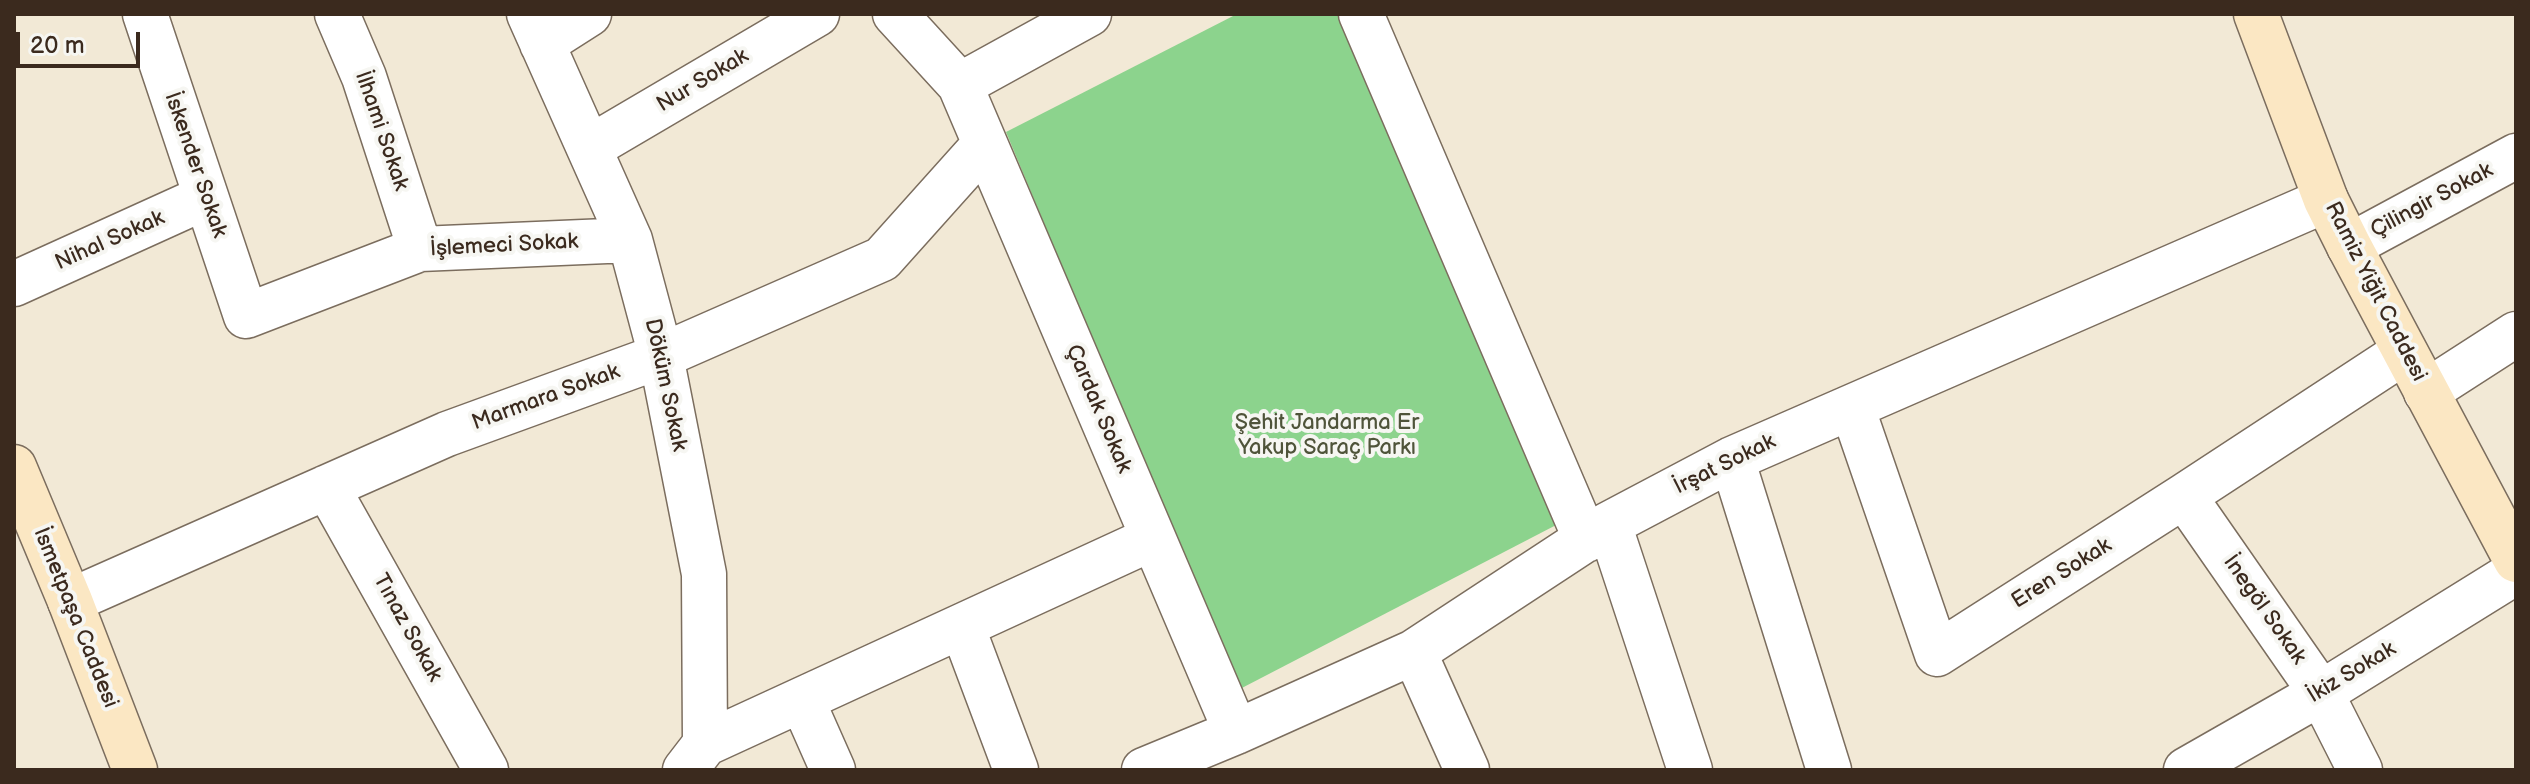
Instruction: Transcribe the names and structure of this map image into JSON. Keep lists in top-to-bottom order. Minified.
{"streets":{"main road":["Ramiz Yiğit Caddesi","İsmetpaşa Caddesi"],"street":["Nur Sokak","İlhami Sokak","İskender Sokak","Çilingir Sokak","Nihal Sokak","İşlemeci Sokak","Döküm Sokak","Marmara Sokak","Çardak Sokak","İrşat Sokak","Eren Sokak","İnegöl Sokak","Tınaz Sokak","İkiz Sokak"]},"crossings":[["Nur Sokak","Döküm Sokak"],["İlhami Sokak","İşlemeci Sokak"],["İskender Sokak","Nihal Sokak"],["İskender Sokak","İşlemeci Sokak"],["Çilingir Sokak","Ramiz Yiğit Caddesi"],["İşlemeci Sokak","Döküm Sokak"],["Ramiz Yiğit Caddesi","İrşat Sokak"],["Ramiz Yiğit Caddesi","Eren Sokak"],["Döküm Sokak","Marmara Sokak"],["Marmara Sokak","Çardak Sokak"],["Marmara Sokak","İsmetpaşa Caddesi"],["Marmara Sokak","Tınaz Sokak"],["Çardak Sokak","İrşat Sokak"],["İrşat Sokak","Eren Sokak"],["Eren Sokak","İnegöl Sokak"],["İnegöl Sokak","İkiz Sokak"]],"parks":["Şehit Jandarma Er Yakup Saraç Parkı"],"scale_bar":"20 m"}
